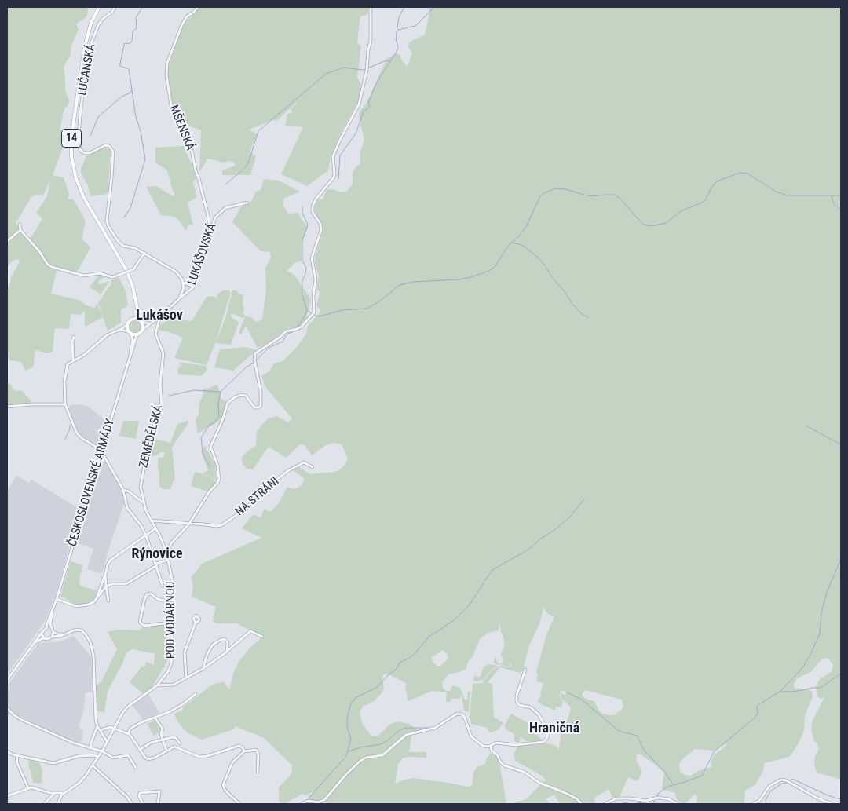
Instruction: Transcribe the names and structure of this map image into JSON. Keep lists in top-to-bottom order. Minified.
{"streets":{"main road":["14","ČESKOSLOVENSKÉ ARMÁDY"],"street":["LUČANSKÁ","MŠENSKÁ","LUKÁŠOVSKÁ","ZEMĚDĚLSKÁ","NA STRÁNI","POD VODÁRNOU"]},"crossings":[["MŠENSKÁ","LUKÁŠOVSKÁ"],["14","ČESKOSLOVENSKÉ ARMÁDY"],["ZEMĚDĚLSKÁ","NA STRÁNI"],["ZEMĚDĚLSKÁ","POD VODÁRNOU"]],"districts":["Lukášov","Rýnovice","Hraničná"]}
